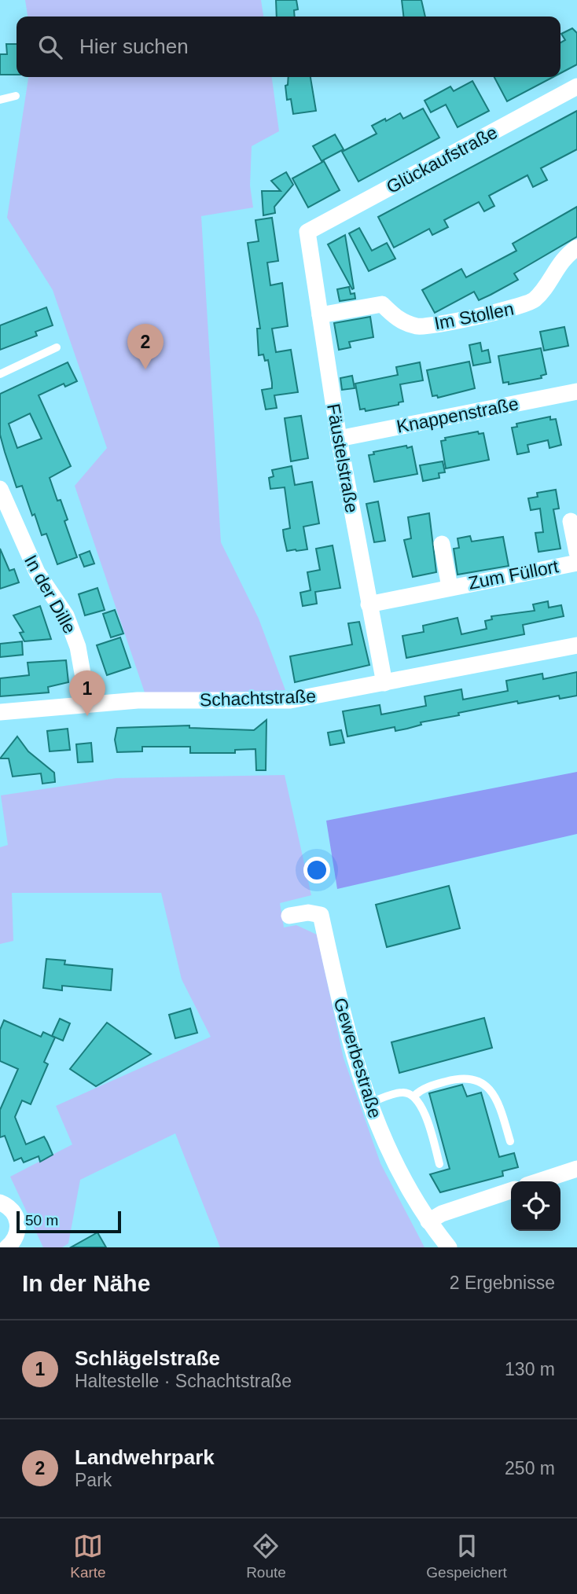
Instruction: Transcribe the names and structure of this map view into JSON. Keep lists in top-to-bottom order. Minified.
{"streets":{"street":["Glückaufstraße","Im Stollen","Knappenstraße","Fäustelstraße","Zum Füllort","In der Dille","Schachtstraße","Gewerbestraße"]},"crossings":[["Glückaufstraße","Fäustelstraße"],["Im Stollen","Fäustelstraße"],["Knappenstraße","Fäustelstraße"],["Fäustelstraße","Zum Füllort"],["Fäustelstraße","Schachtstraße"],["In der Dille","Schachtstraße"]],"scale_bar":"50 m","page":{"search":"Hier suchen","pins":["2","1"],"scale":"50 m","heading":["In der Nähe","2 Ergebnisse"],"list":[{"mark":"1","name":"Schlägelstraße","note":"Haltestelle · Schachtstraße","value":"130 m"},{"mark":"2","name":"Landwehrpark","note":"Park","value":"250 m"}],"nav":["Karte","Route","Gespeichert"]}}
